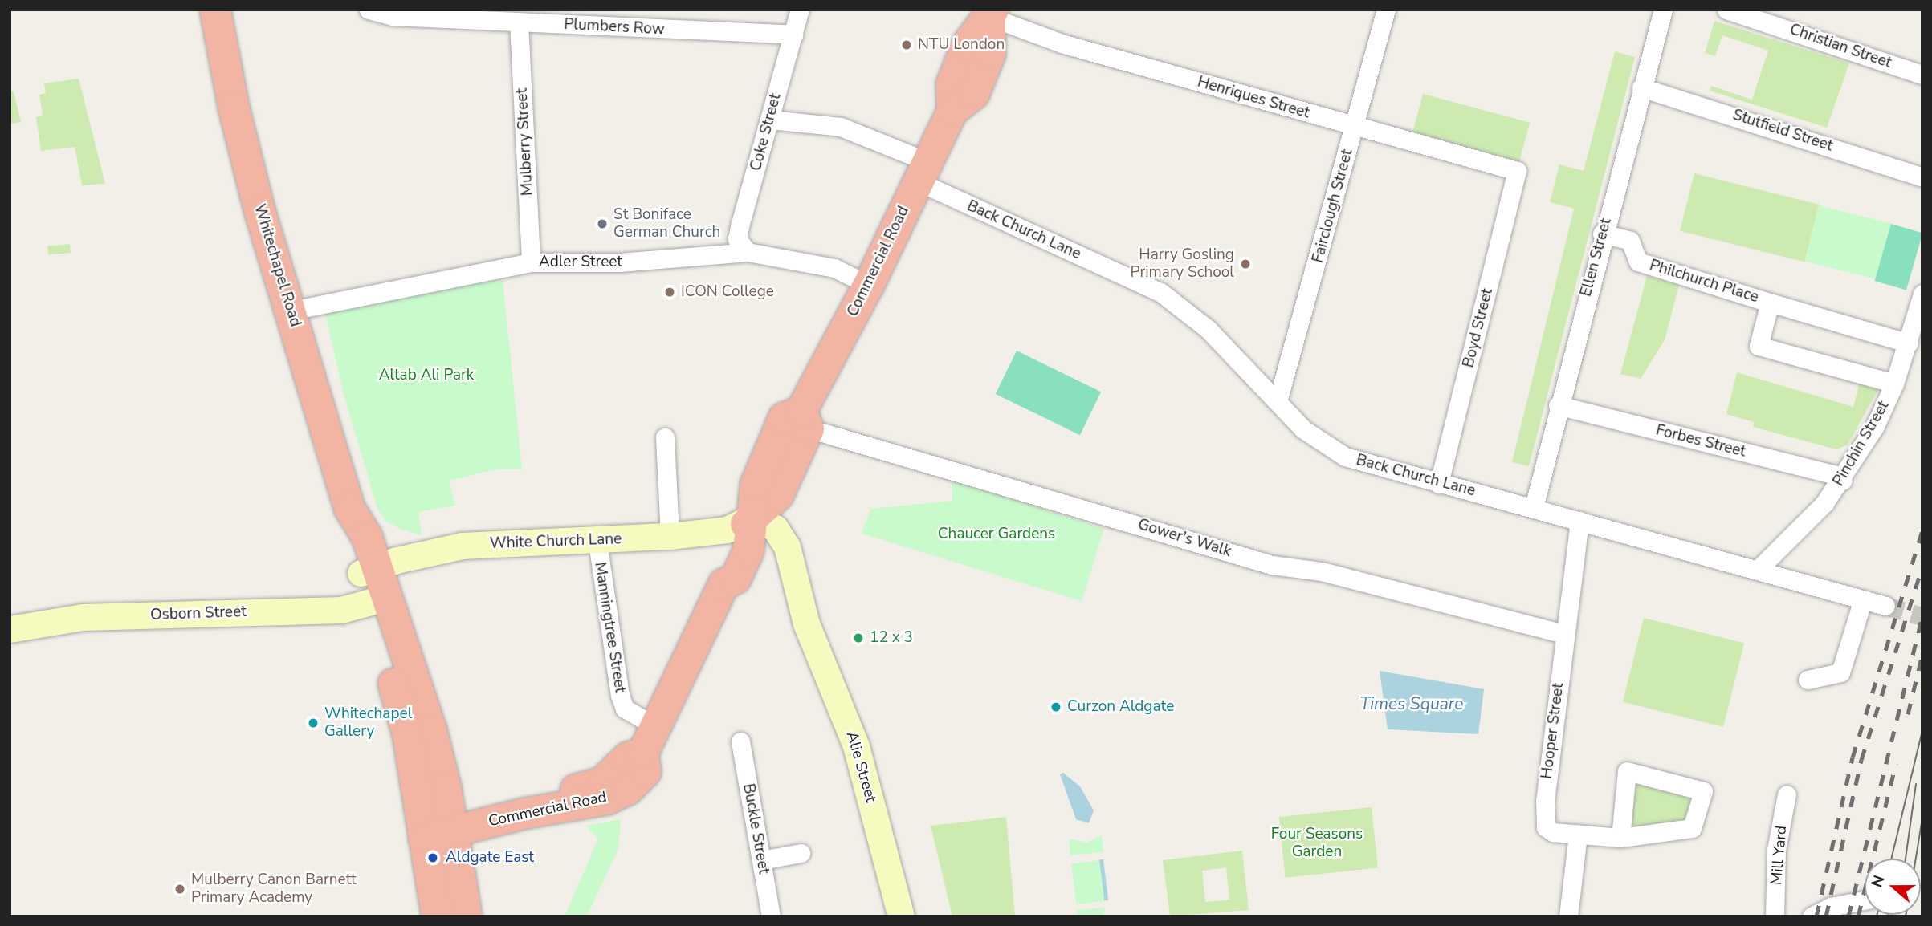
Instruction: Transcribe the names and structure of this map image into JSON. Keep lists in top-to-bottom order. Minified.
{"streets":{"highway":["Commercial Road","Whitechapel Road"],"main road":["White Church Lane","Osborn Street","Alie Street"],"street":["Plumbers Row","Christian Street","Henriques Street","Stutfield Street","Coke Street","Mulberry Street","Fairclough Street","Back Church Lane","Ellen Street","Adler Street","Philchurch Place","Boyd Street","Forbes Street","Pinchin Street","Gower's Walk","Manningtree Street","Hooper Street","Buckle Street","Mill Yard"]},"crossings":[["Plumbers Row","Coke Street"],["Plumbers Row","Mulberry Street"],["Henriques Street","Fairclough Street"],["Henriques Street","Commercial Road"],["Henriques Street","Boyd Street"],["Stutfield Street","Ellen Street"],["Coke Street","Back Church Lane"],["Coke Street","Adler Street"],["Mulberry Street","Adler Street"],["Fairclough Street","Back Church Lane"],["Back Church Lane","Ellen Street"],["Back Church Lane","Commercial Road"],["Back Church Lane","Boyd Street"],["Back Church Lane","Pinchin Street"],["Back Church Lane","Hooper Street"],["Ellen Street","Philchurch Place"],["Ellen Street","Forbes Street"],["Commercial Road","Adler Street"],["Commercial Road","Whitechapel Road"],["Commercial Road","Gower's Walk"],["Commercial Road","White Church Lane"],["Commercial Road","Manningtree Street"],["Commercial Road","Alie Street"],["Adler Street","Whitechapel Road"],["Whitechapel Road","White Church Lane"],["Whitechapel Road","Osborn Street"],["Philchurch Place","Pinchin Street"],["Forbes Street","Pinchin Street"],["Gower's Walk","Hooper Street"],["White Church Lane","Manningtree Street"],["White Church Lane","Alie Street"]],"water":["Times Square"],"parks":["Altab Ali Park","Chaucer Gardens","Four Seasons Garden"],"places":["NTU London","St Boniface German Church","Harry Gosling Primary School","ICON College","12 x 3","Curzon Aldgate","Whitechapel Gallery","Aldgate East","Mulberry Canon Barnett Primary Academy"],"north":"left"}
